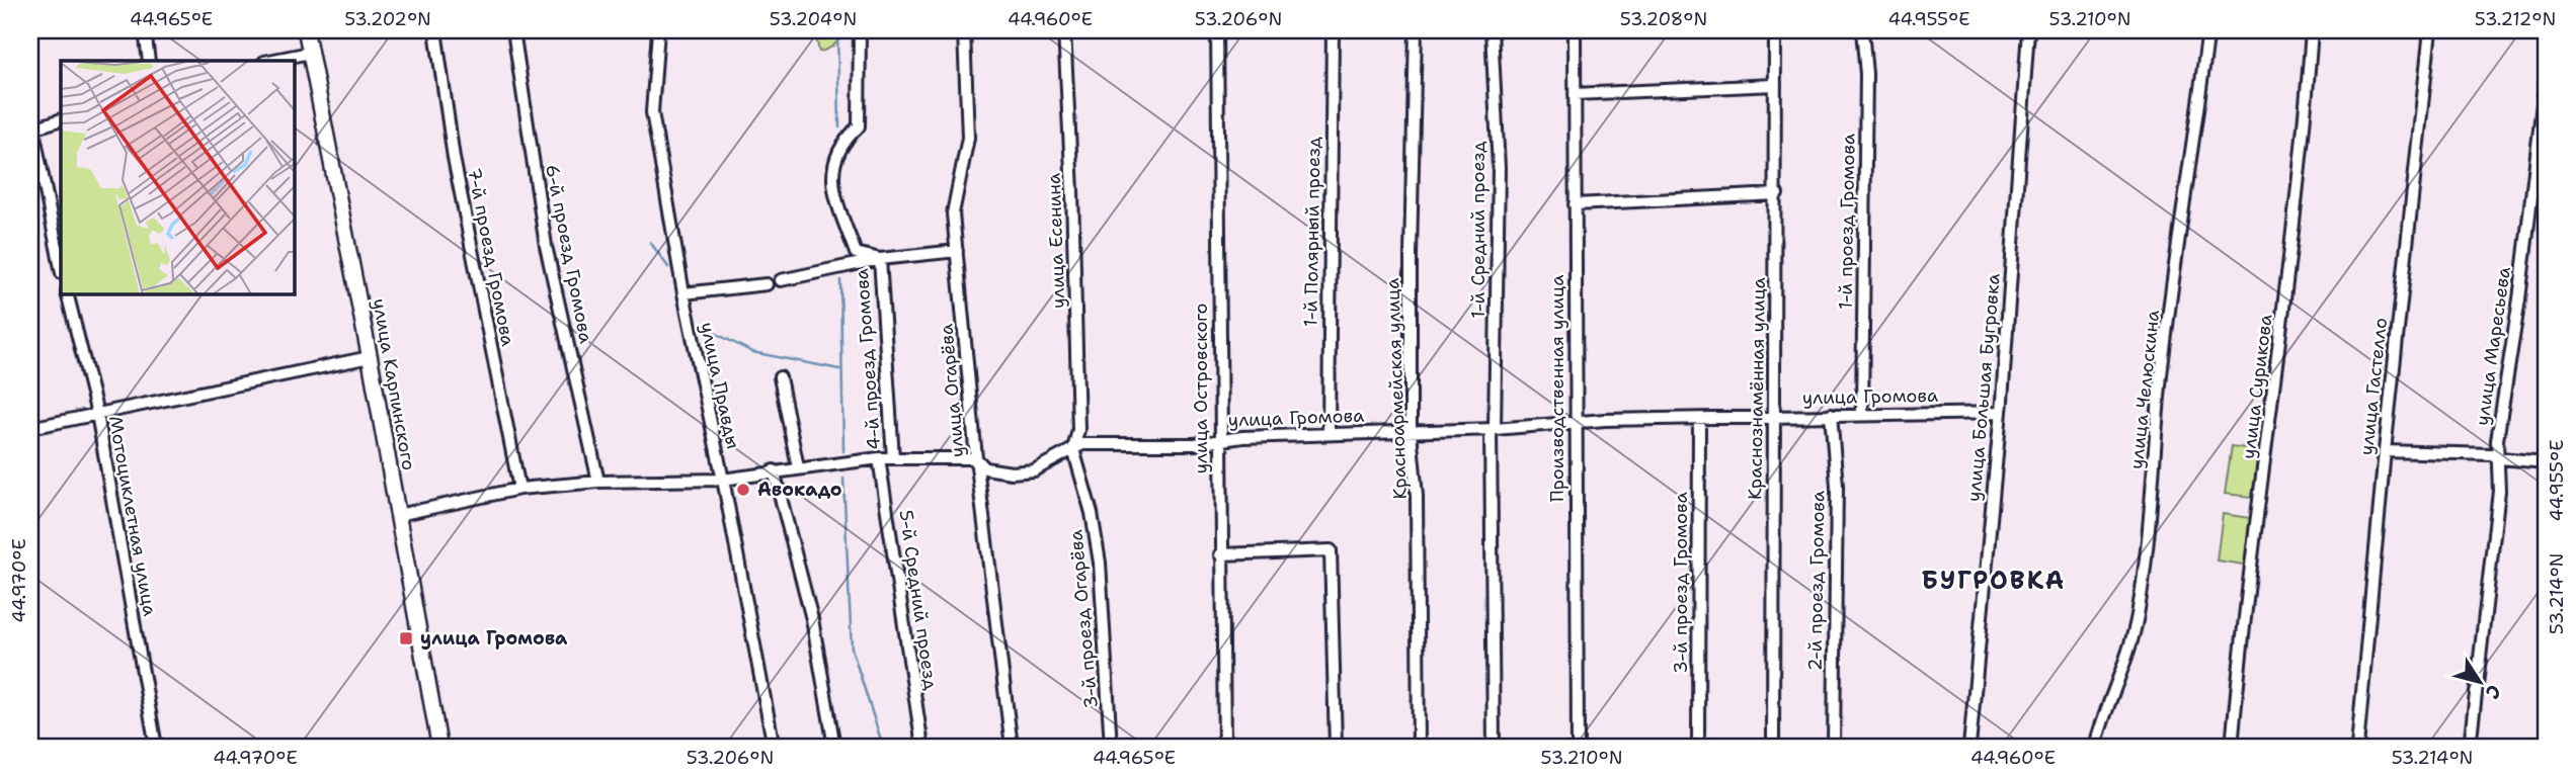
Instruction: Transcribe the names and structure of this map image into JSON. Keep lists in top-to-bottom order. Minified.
{"streets":{"main road":["улица Карпинского"],"street":["1-й проезд Громова","1-й Средний проезд","1-й Полярный проезд","улица Есенина","6-й проезд Громова","7-й проезд Громова","улица Маресьева","4-й проезд Громова","улица Правды","улица Сурикова","улица Гастелло","улица Большая Бугровка","улица Островского","Красноармейская улица","Производственная улица","Краснознамённая улица","улица Челюскина","улица Огарёва","улица Громова","Мотоциклетная улица","2-й проезд Громова","3-й проезд Громова","5-й Средний проезд","3-й проезд Огарёва"]},"crossings":[["1-й проезд Громова","улица Громова"],["1-й Средний проезд","улица Громова"],["1-й Полярный проезд","улица Громова"],["улица Есенина","улица Громова"],["улица Есенина","3-й проезд Огарёва"],["6-й проезд Громова","улица Громова"],["7-й проезд Громова","улица Громова"],["4-й проезд Громова","улица Громова"],["улица Карпинского","улица Громова"],["улица Правды","улица Громова"],["улица Большая Бугровка","улица Громова"],["улица Островского","улица Громова"],["Красноармейская улица","улица Громова"],["Производственная улица","улица Громова"],["Краснознамённая улица","улица Громова"],["улица Огарёва","улица Громова"],["улица Громова","2-й проезд Громова"],["улица Громова","3-й проезд Громова"],["улица Громова","5-й Средний проезд"],["улица Громова","3-й проезд Огарёва"]],"districts":["БУГРОВКА"],"places":{"other":["Авокадо"],"transit":["улица Громова"]},"north":"bottom right","coordinates":["44.965°E","53.202°N","53.204°N","44.960°E","53.206°N","53.208°N","44.955°E","53.210°N","53.212°N","44.970°E","53.214°N"]}
